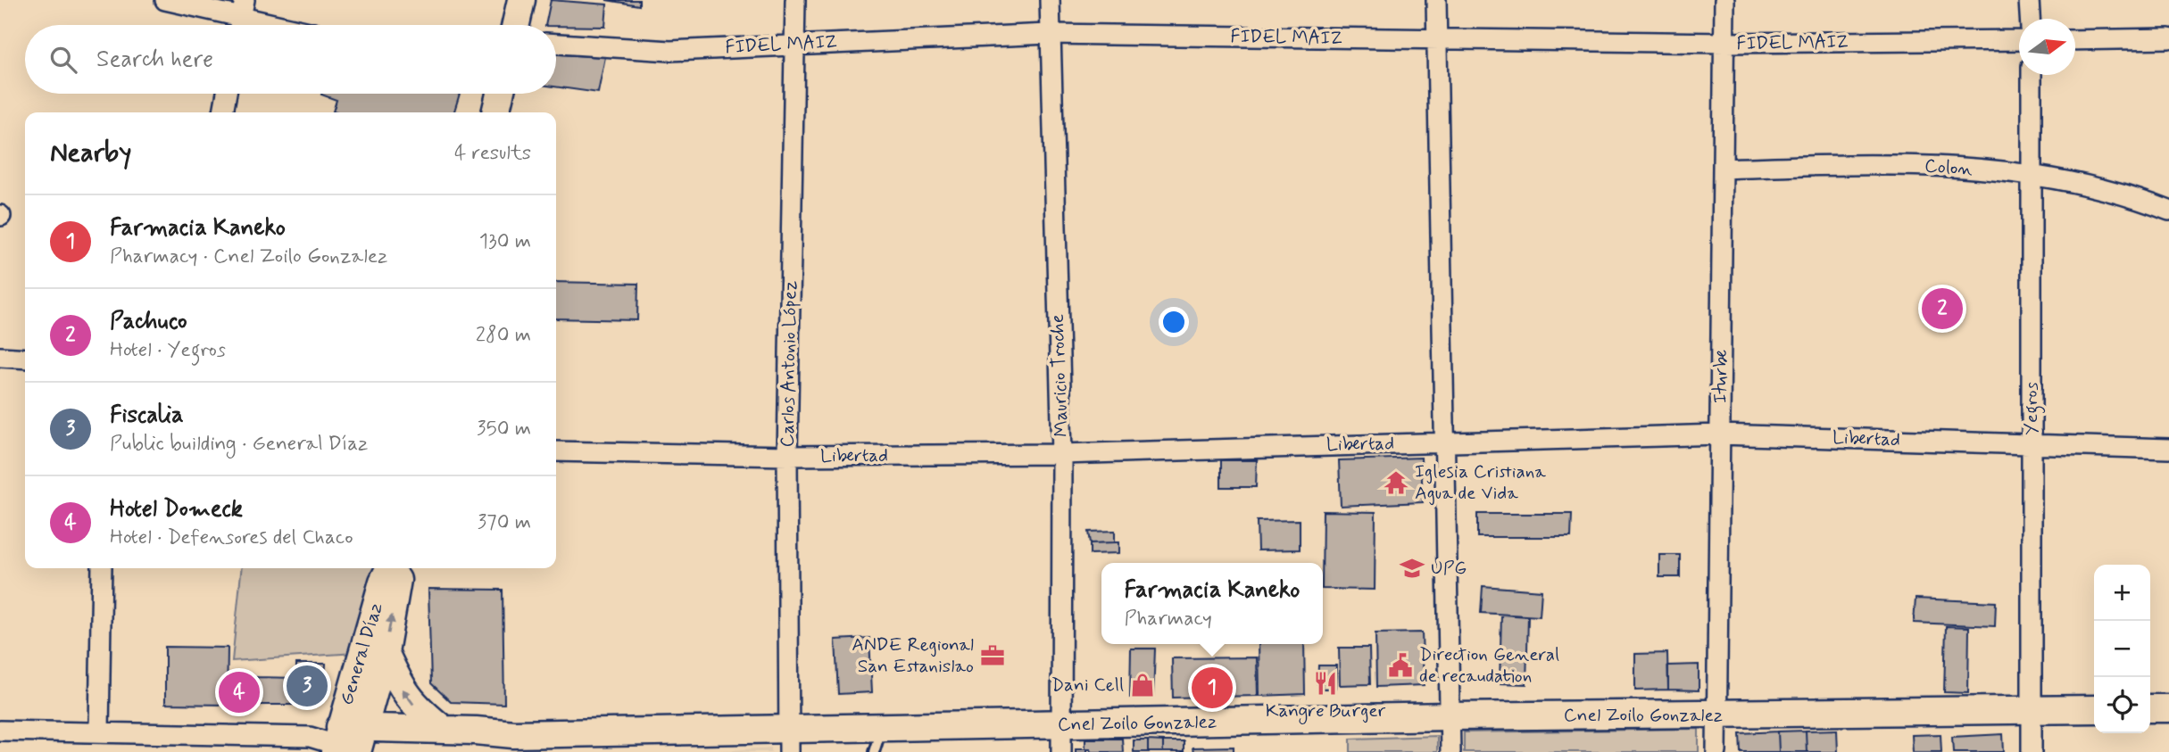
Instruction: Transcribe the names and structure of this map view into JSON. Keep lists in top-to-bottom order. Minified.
{"streets":{"main road":["General Díaz","Cnel Zoilo Gonzalez"],"street":["FIDEL MAIZ","Colon","Carlos Antonio López","Mauricio Troche","Iturbe","Yegros","Libertad"]},"crossings":[["FIDEL MAIZ","Carlos Antonio López"],["FIDEL MAIZ","Mauricio Troche"],["FIDEL MAIZ","Iturbe"],["Colon","Iturbe"],["Colon","Yegros"],["Carlos Antonio López","Libertad"],["Carlos Antonio López","Cnel Zoilo Gonzalez"],["Mauricio Troche","Libertad"],["Mauricio Troche","Cnel Zoilo Gonzalez"],["Iturbe","Libertad"],["Iturbe","Cnel Zoilo Gonzalez"],["Yegros","Libertad"],["Yegros","Cnel Zoilo Gonzalez"],["General Díaz","Cnel Zoilo Gonzalez"]],"places":{"temple":["Iglesia Cristiana Agua de Vida"],"school or university":["UPG"],"office":["ANDE Regional San Estanislao"],"public building":["Direction General de recaudation"],"restaurant":["Kangre Burger"],"shop":["Dani Cell"]},"north":"right","page":{"search":"Search here","heading":["Nearby","4 results"],"list":[{"mark":"1","name":"Farmacia Kaneko","note":"Pharmacy · Cnel Zoilo Gonzalez","value":"130 m"},{"mark":"2","name":"Pachuco","note":"Hotel · Yegros","value":"280 m"},{"mark":"3","name":"Fiscalia","note":"Public building · General Díaz","value":"350 m"},{"mark":"4","name":"Hotel Domeck","note":"Hotel · Defensores del Chaco","value":"370 m"}],"pins":["2","3","1","4"],"popup":["Farmacia Kaneko","Pharmacy"],"map_buttons":["+","−"]}}
